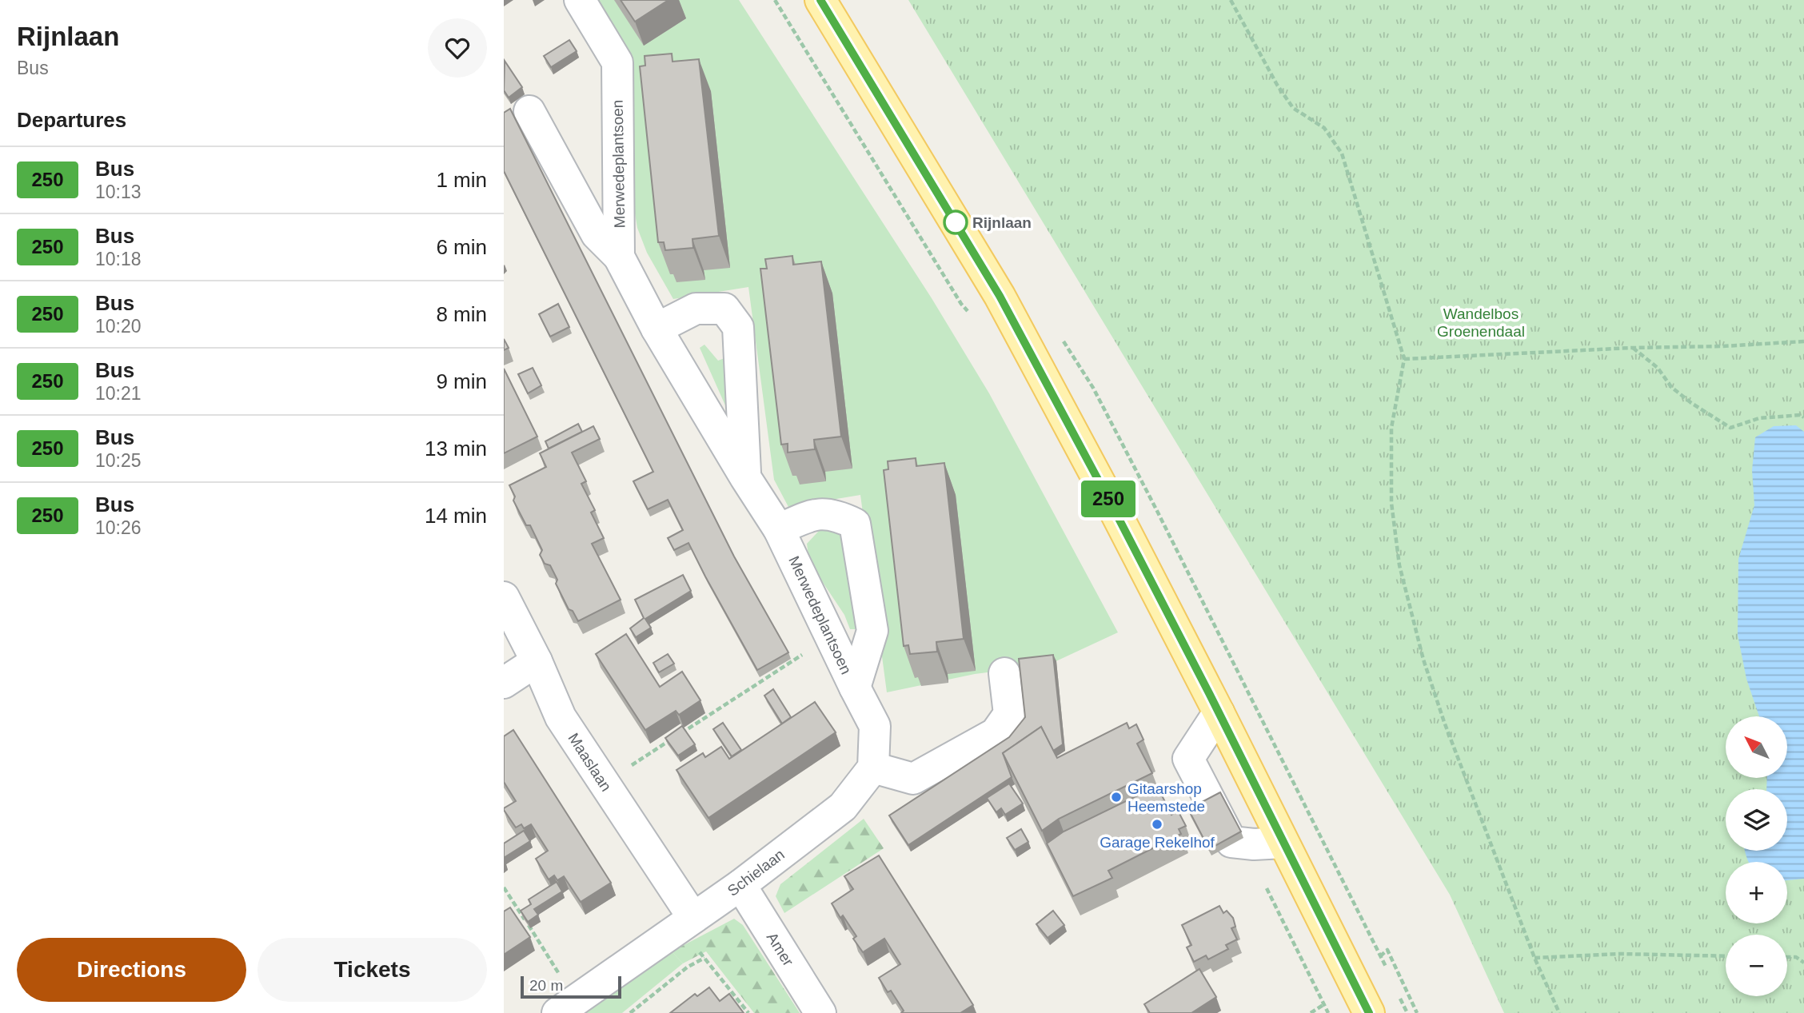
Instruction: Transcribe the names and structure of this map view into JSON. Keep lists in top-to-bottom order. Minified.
{"streets":{"street":["Merwedeplantsoen","Maaslaan","Schielaan","Amer"]},"crossings":[["Maaslaan","Schielaan"],["Schielaan","Amer"]],"parks":["Wandelbos Groenendaal"],"places":["Rijnlaan","Gitaarshop Heemstede","Garage Rekelhof"],"lines":["bus line 250"],"scale_bar":"20 m","north":"top left","page":{"heading":[["Rijnlaan","Bus"],"Departures"],"on_map":"250","list":[{"mark":"250","name":"Bus","note":"10:13","value":"1 min"},{"mark":"250","name":"Bus","note":"10:18","value":"6 min"},{"mark":"250","name":"Bus","note":"10:20","value":"8 min"},{"mark":"250","name":"Bus","note":"10:21","value":"9 min"},{"mark":"250","name":"Bus","note":"10:25","value":"13 min"},{"mark":"250","name":"Bus","note":"10:26","value":"14 min"}],"map_buttons":["+","−"],"buttons":["Directions","Tickets"],"scale":"20 m"}}
